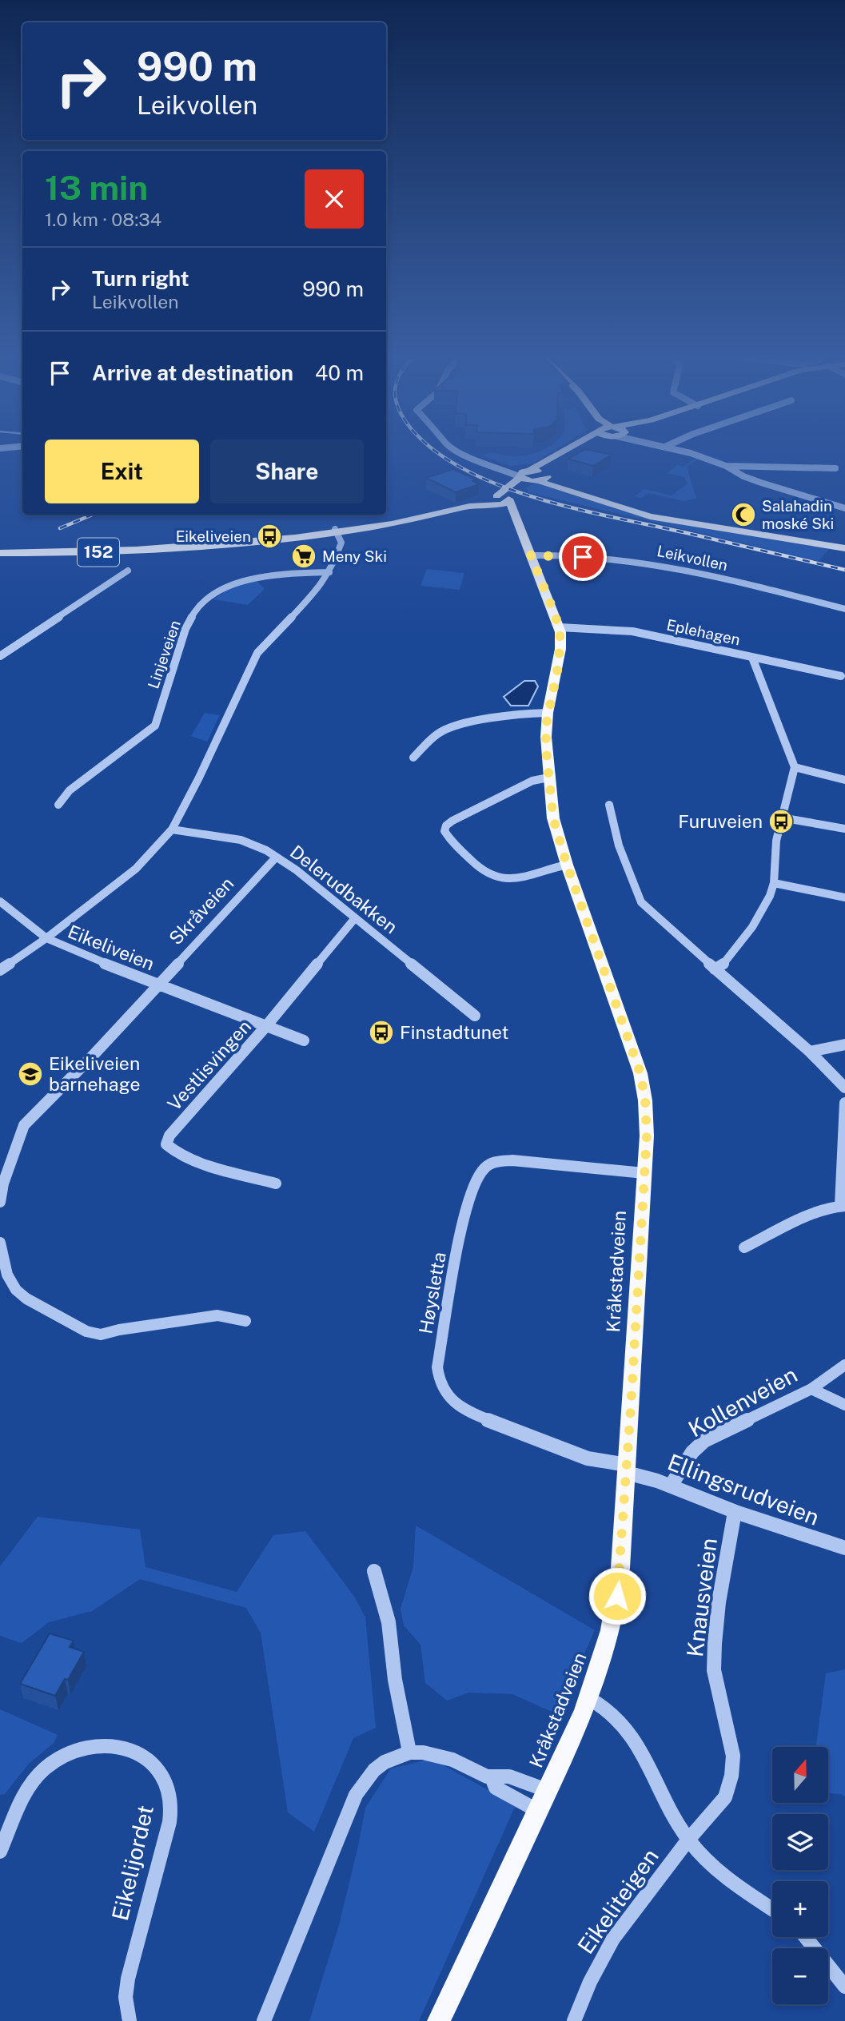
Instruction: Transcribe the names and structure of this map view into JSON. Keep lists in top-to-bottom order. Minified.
{"streets":{"main road":["152","Kråkstadveien"],"street":["Leikvollen","Eplehagen","Linjeveien","Delerudbakken","Skråveien","Eikeliveien","Vestlisvingen","Høysletta","Kollenveien","Ellingsrudveien","Knausveien","Eikelijordet","Eikeliteigen"]},"crossings":[["152","Eikeliveien"],["152","Kråkstadveien"],["Leikvollen","Kråkstadveien"],["Eplehagen","Kråkstadveien"],["Linjeveien","Eikeliveien"],["Delerudbakken","Skråveien"],["Delerudbakken","Eikeliveien"],["Delerudbakken","Vestlisvingen"],["Skråveien","Eikeliveien"],["Eikeliveien","Vestlisvingen"],["Kråkstadveien","Høysletta"],["Kråkstadveien","Ellingsrudveien"],["Høysletta","Ellingsrudveien"],["Kollenveien","Ellingsrudveien"],["Ellingsrudveien","Knausveien"],["Knausveien","Eikeliteigen"]],"places":{"mosque":["Salahadin moské Ski"],"bus stop":["Eikeliveien","Furuveien","Finstadtunet"],"supermarket":["Meny Ski"],"school or university":["Eikeliveien barnehage"]},"north":"top","page":{"turn":["990 m","Leikvollen"],"heading":["13 min","1.0 km · 08:34"],"list":[{"name":"Turn right","note":"Leikvollen","value":"990 m"},{"name":"Arrive at destination","value":"40 m"}],"buttons":["Exit","Share"],"map_buttons":["+","−"]}}
